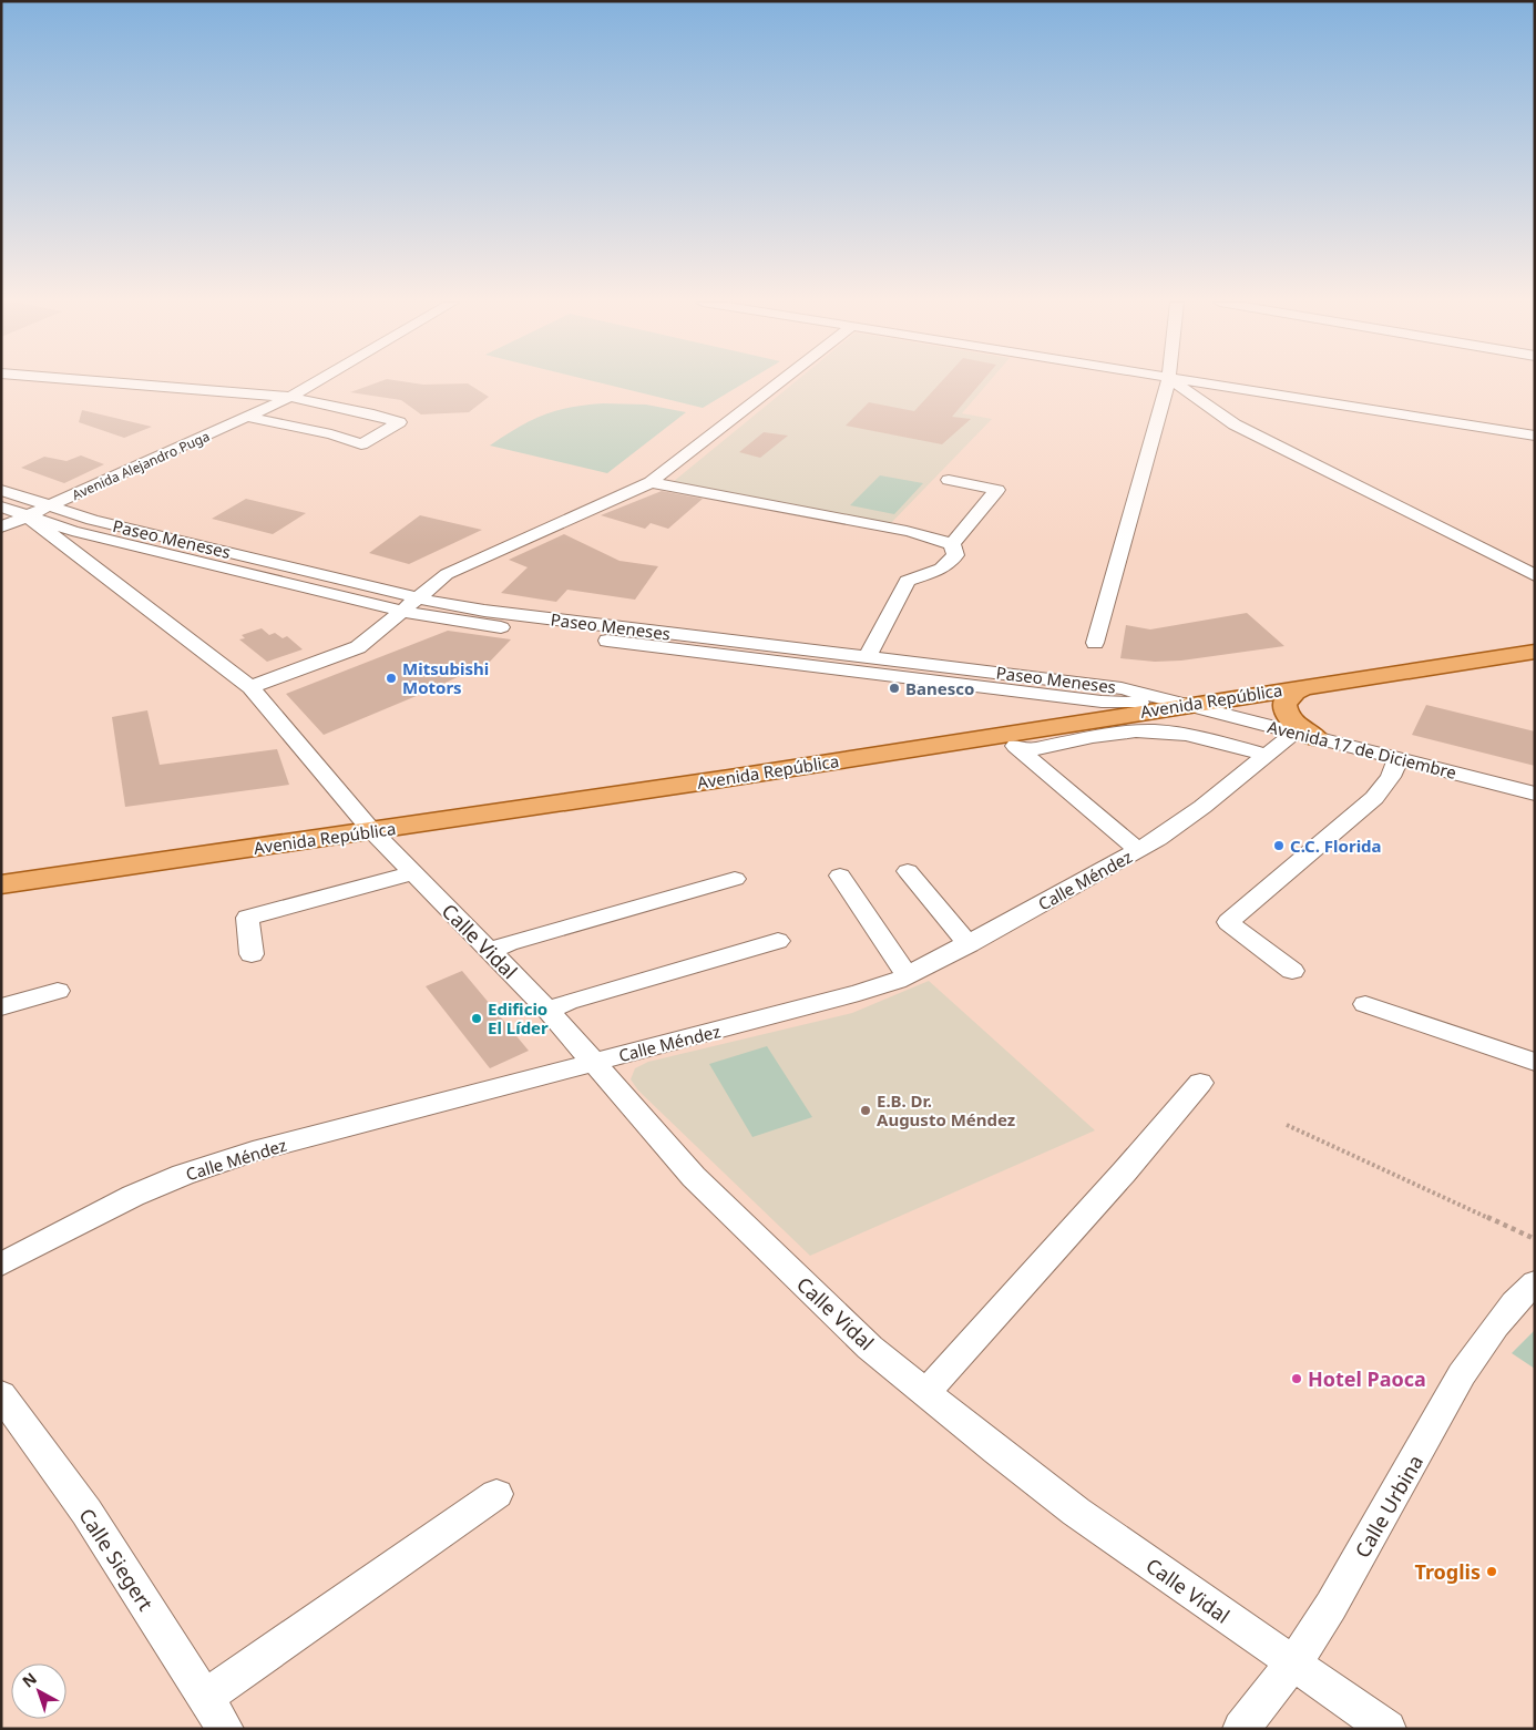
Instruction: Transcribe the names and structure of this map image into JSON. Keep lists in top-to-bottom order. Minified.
{"streets":{"main road":["Avenida República"],"street":["Avenida Alejandro Puga","Paseo Meneses","Avenida 17 de Diciembre","Calle Méndez","Calle Vidal","Calle Urbina","Calle Siegert"]},"crossings":[["Avenida Alejandro Puga","Paseo Meneses"],["Avenida Alejandro Puga","Calle Vidal"],["Paseo Meneses","Avenida República"],["Paseo Meneses","Avenida 17 de Diciembre"],["Paseo Meneses","Calle Vidal"],["Avenida República","Avenida 17 de Diciembre"],["Avenida República","Calle Vidal"],["Avenida 17 de Diciembre","Calle Méndez"],["Calle Méndez","Calle Vidal"],["Calle Vidal","Calle Urbina"]],"places":["Mitsubishi Motors","Banesco","C.C. Florida","Edificio El Líder","E.B. Dr. Augusto Méndez","Hotel Paoca","Troglis"],"north":"top left"}
